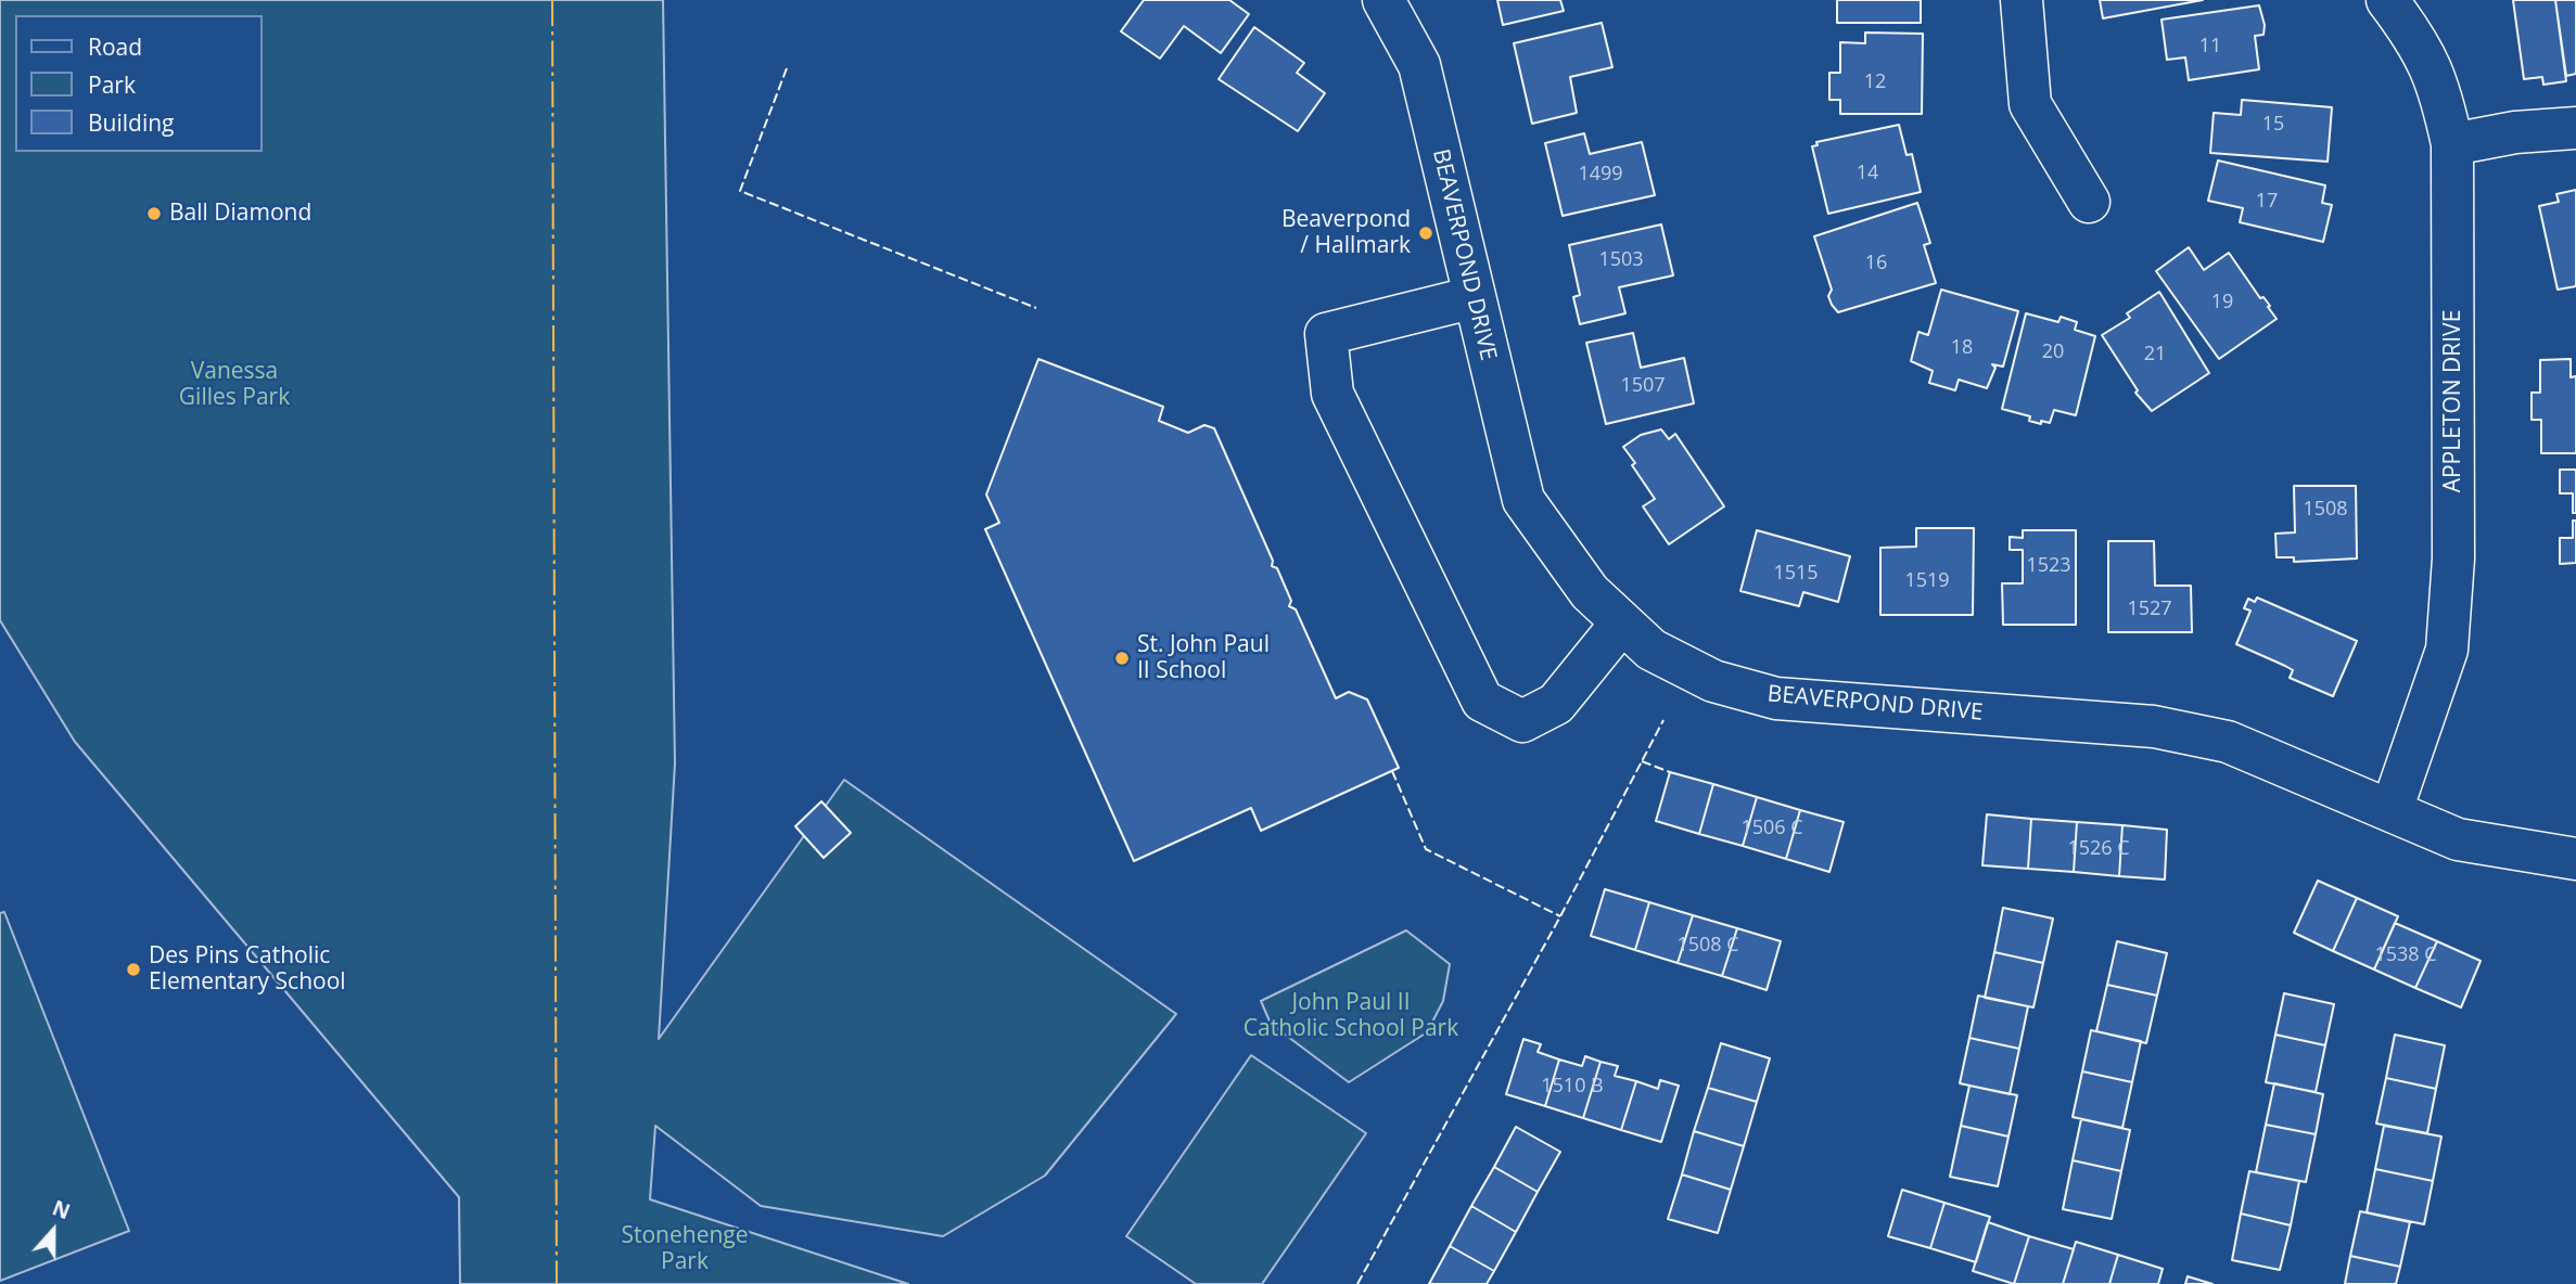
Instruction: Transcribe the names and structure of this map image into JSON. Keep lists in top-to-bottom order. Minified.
{"streets":{"street":["BEAVERPOND DRIVE","APPLETON DRIVE"]},"crossings":[["BEAVERPOND DRIVE","APPLETON DRIVE"]],"parks":["Vanessa Gilles Park","John Paul II Catholic School Park","Stonehenge Park"],"places":["Ball Diamond","Beaverpond / Hallmark","St. John Paul II School","Des Pins Catholic Elementary School"],"house_numbers":["11","12","15","14","1499","17","1503","16","19","18","20","21","1507","1508","1523","1515","1519","1527","1506 C","1526 C","1508 C","1538 C","1510 B"],"legend":["Road","Park","Building"],"north":"top"}
